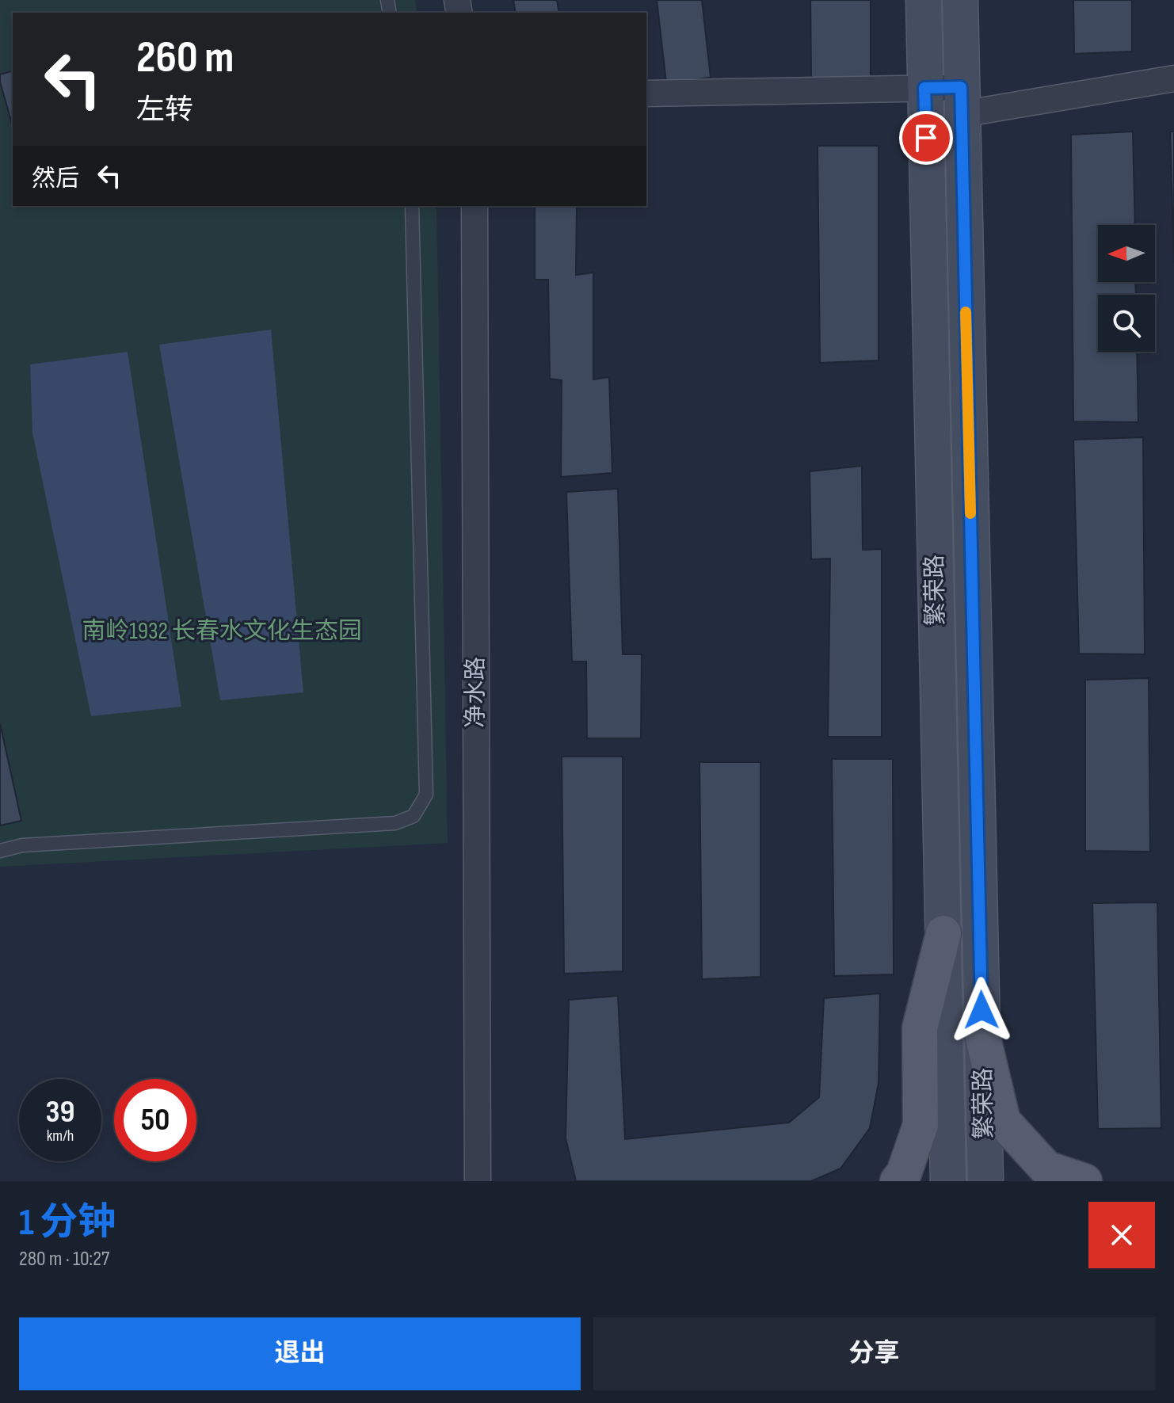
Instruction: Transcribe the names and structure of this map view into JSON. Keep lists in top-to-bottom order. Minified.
{"streets":{"main road":["繁荣路"],"street":["净水路"]},"parks":["南岭1932 长春水文化生态园"],"north":"left","page":{"turn":["260 m","左转"],"then":"然后","speed":"39 km/h","limit":"50","heading":["1 分钟","280 m · 10:27"],"buttons":["退出","分享"]}}
